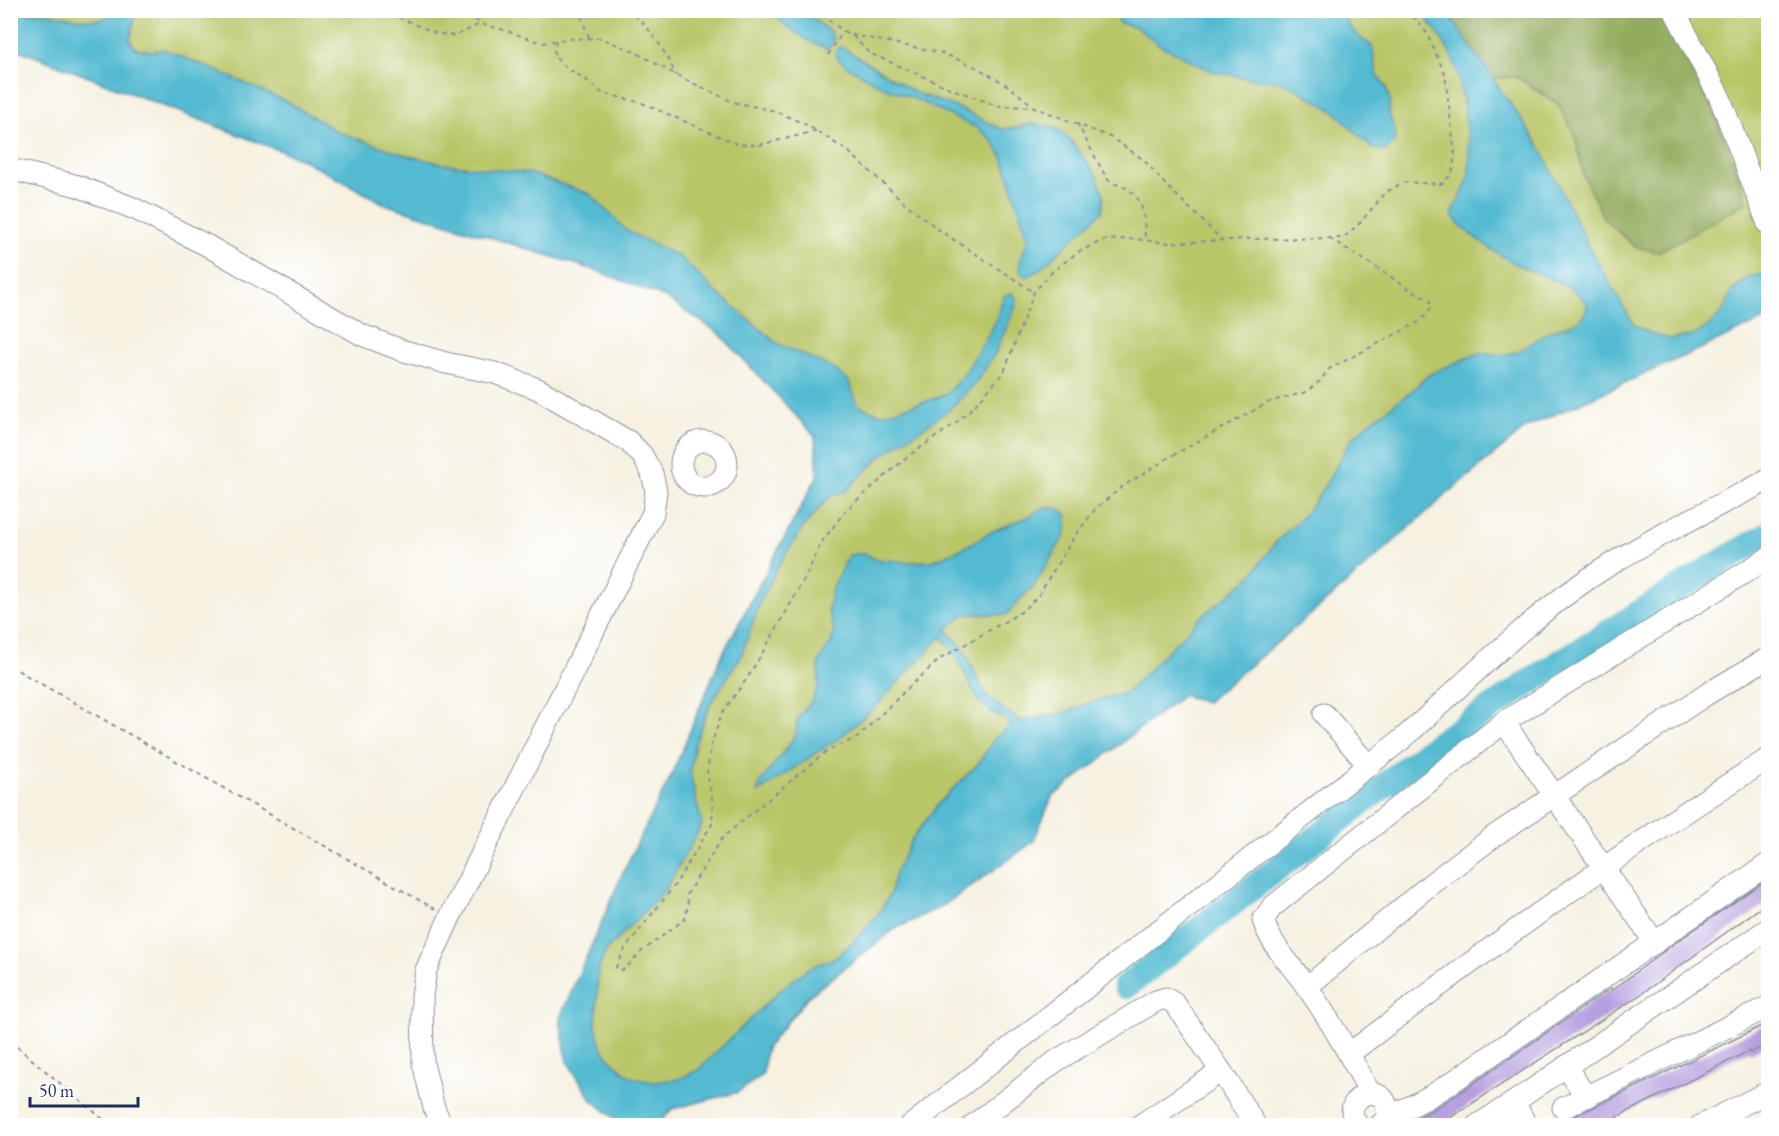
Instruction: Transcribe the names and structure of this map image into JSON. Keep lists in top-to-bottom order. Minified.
{"scale_bar":"50 m"}
